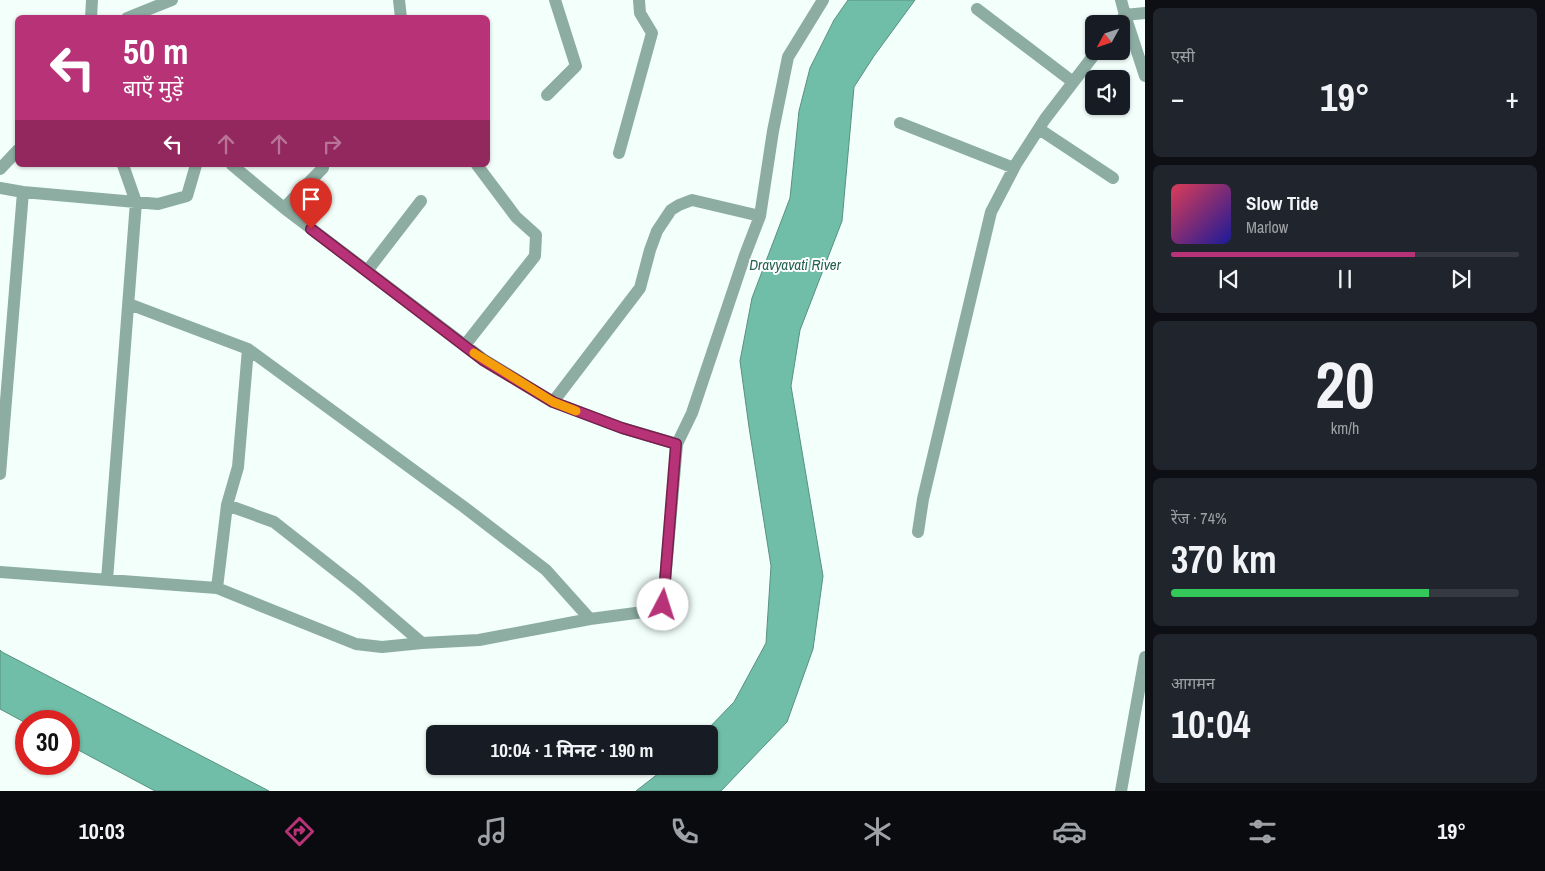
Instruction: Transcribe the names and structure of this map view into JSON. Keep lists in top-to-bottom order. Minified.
{"water":["Dravyavati River"],"north":"bottom left","page":{"tile":["एसी",["20","km/h"],["रेंज · 74%","370 km"],["आगमन","10:04"]],"turn":["50 m","बाएँ मुड़ें"],"heat":["−","19°","+"],"song":["Slow Tide","Marlow"],"limit":"30","trip":"10:04 · 1 मिनट · 190 m","tabs":["10:03","19°"]}}
